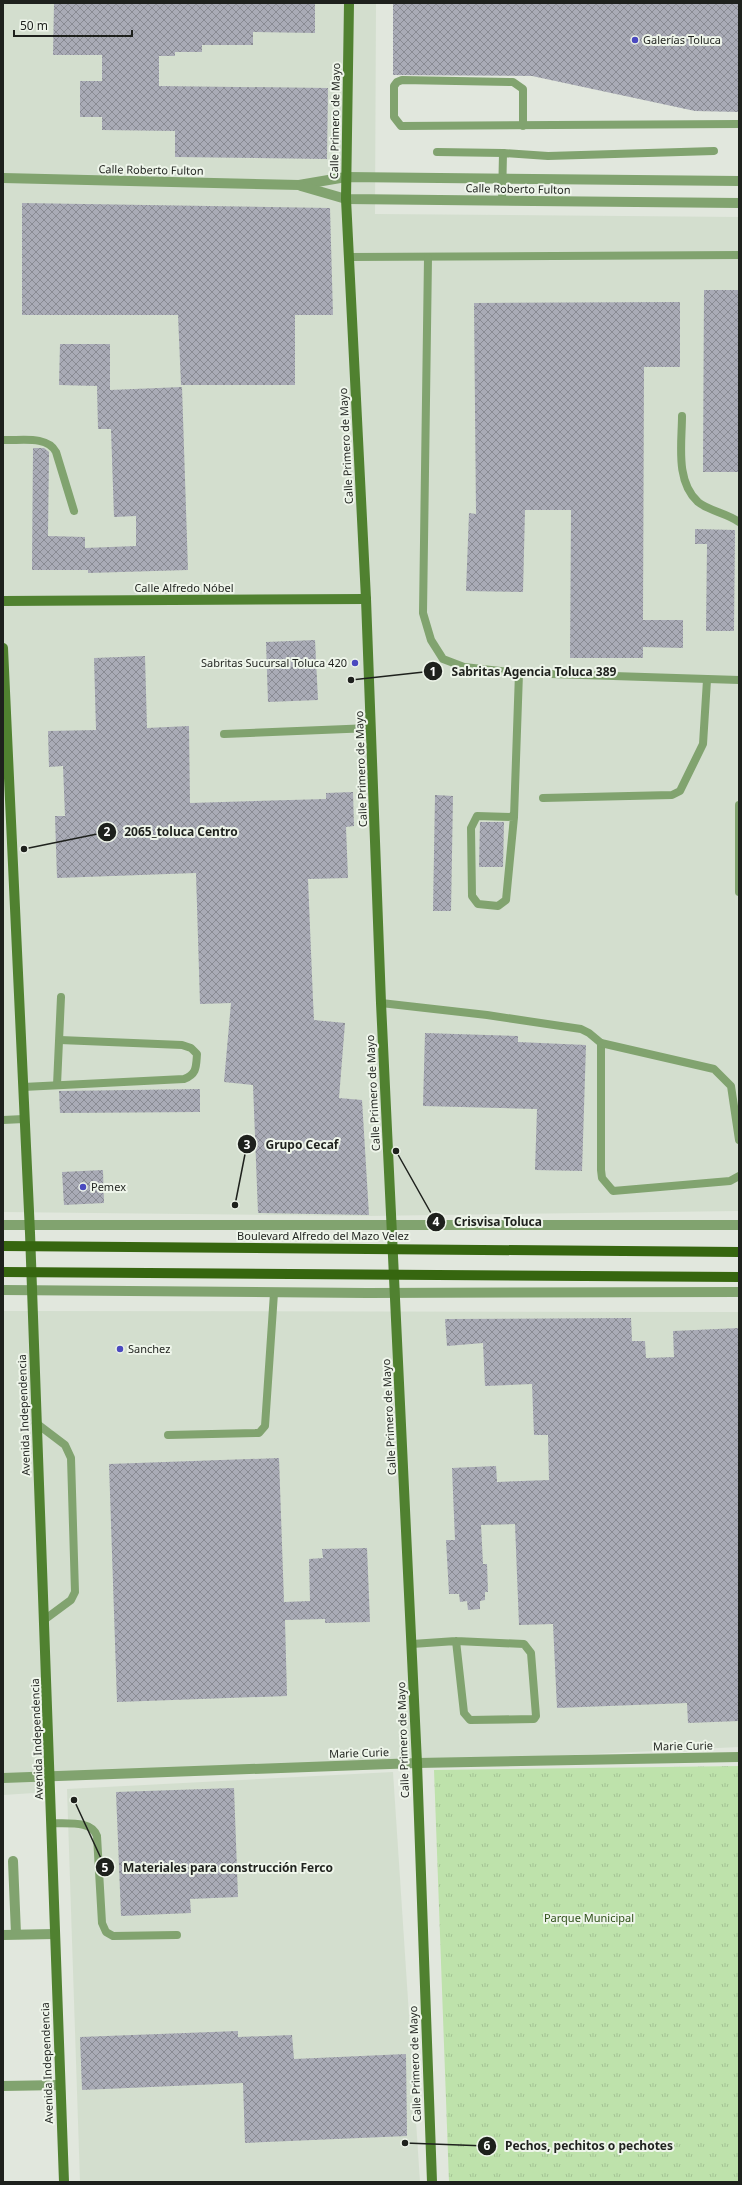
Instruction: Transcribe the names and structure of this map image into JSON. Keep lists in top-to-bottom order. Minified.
{"streets":{"main road":["Calle Primero de Mayo","Calle Alfredo Nóbel","Boulevard Alfredo del Mazo Velez","Avenida Independencia"],"street":["Calle Roberto Fulton","Marie Curie"]},"crossings":[["Calle Primero de Mayo","Calle Roberto Fulton"],["Calle Primero de Mayo","Calle Alfredo Nóbel"],["Calle Primero de Mayo","Boulevard Alfredo del Mazo Velez"],["Calle Primero de Mayo","Marie Curie"],["Boulevard Alfredo del Mazo Velez","Avenida Independencia"],["Avenida Independencia","Marie Curie"]],"parks":["Parque Municipal"],"places":["Galerías Toluca","Sabritas Sucursal Toluca 420","Sabritas Agencia Toluca 389","2065_toluca Centro","Crisvisa Toluca","Pemex","Grupo Cecaf","Sanchez","Materiales para construcción Ferco","Pechos, pechitos o pechotes"],"scale_bar":"50 m"}
